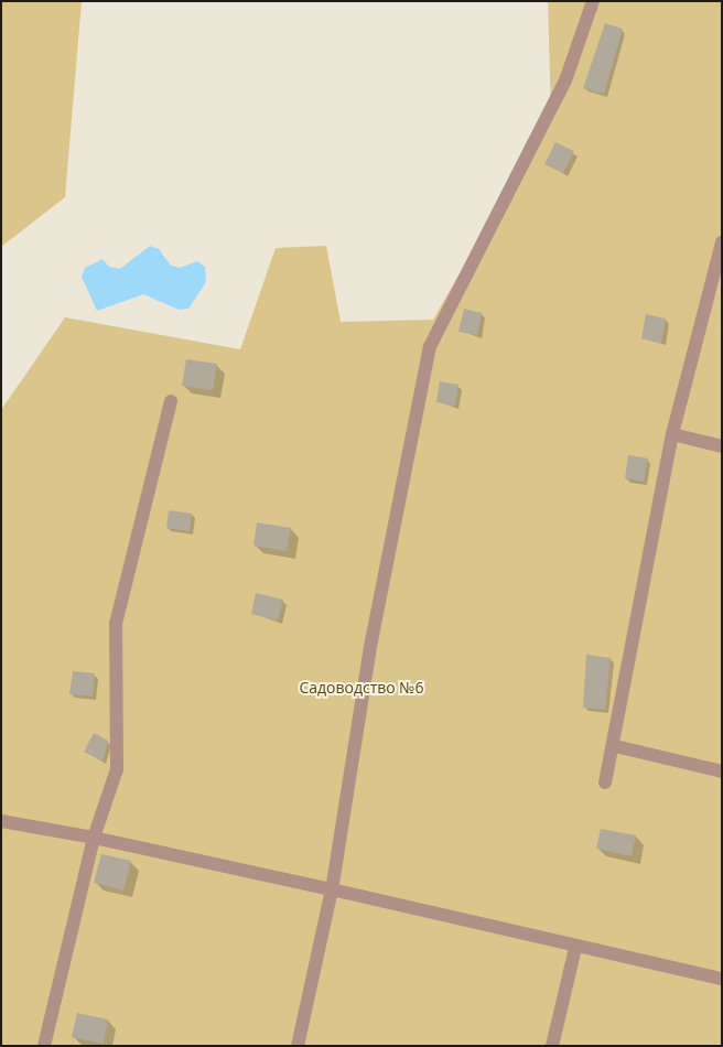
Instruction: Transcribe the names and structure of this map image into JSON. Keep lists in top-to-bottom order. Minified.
{"parks":["Садоводство №6"]}
